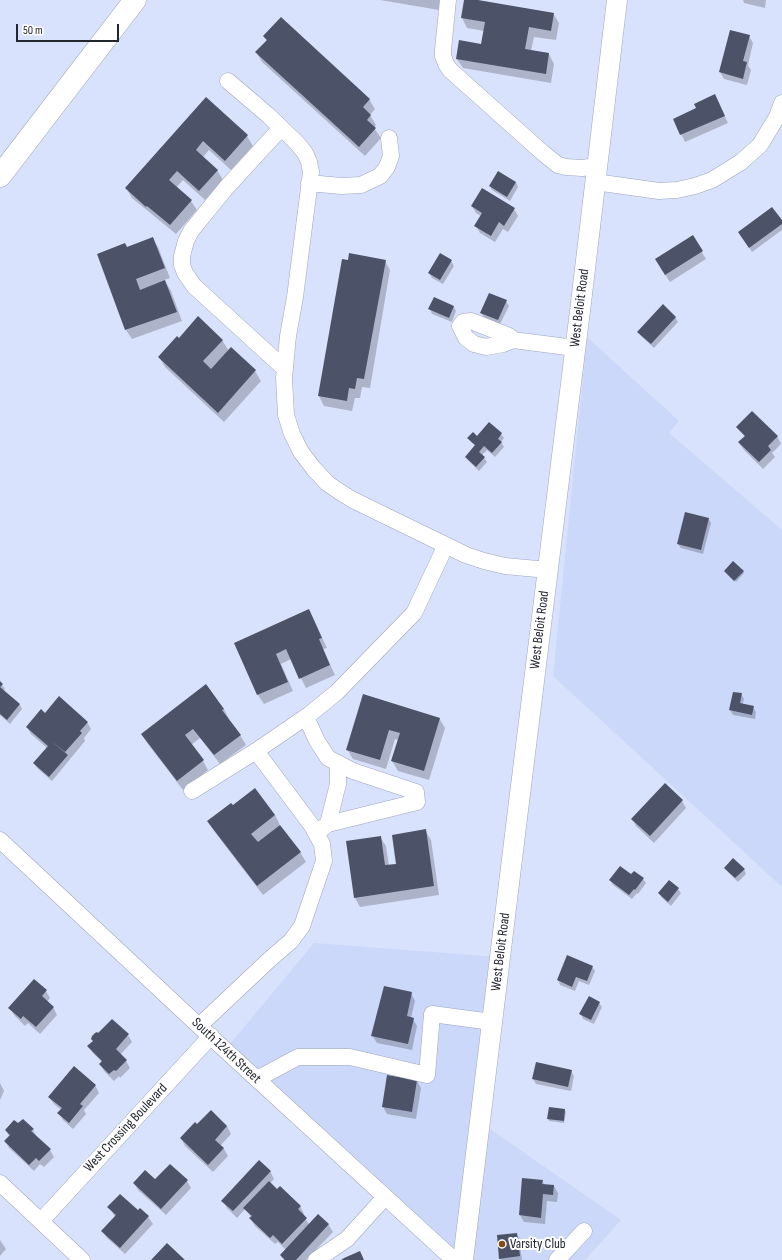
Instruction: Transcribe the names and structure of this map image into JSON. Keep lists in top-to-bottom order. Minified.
{"streets":{"main road":["West Beloit Road"],"street":["South 124th Street","West Crossing Boulevard"]},"crossings":[["South 124th Street","West Crossing Boulevard"]],"places":["Varsity Club"],"scale_bar":"50 m"}
